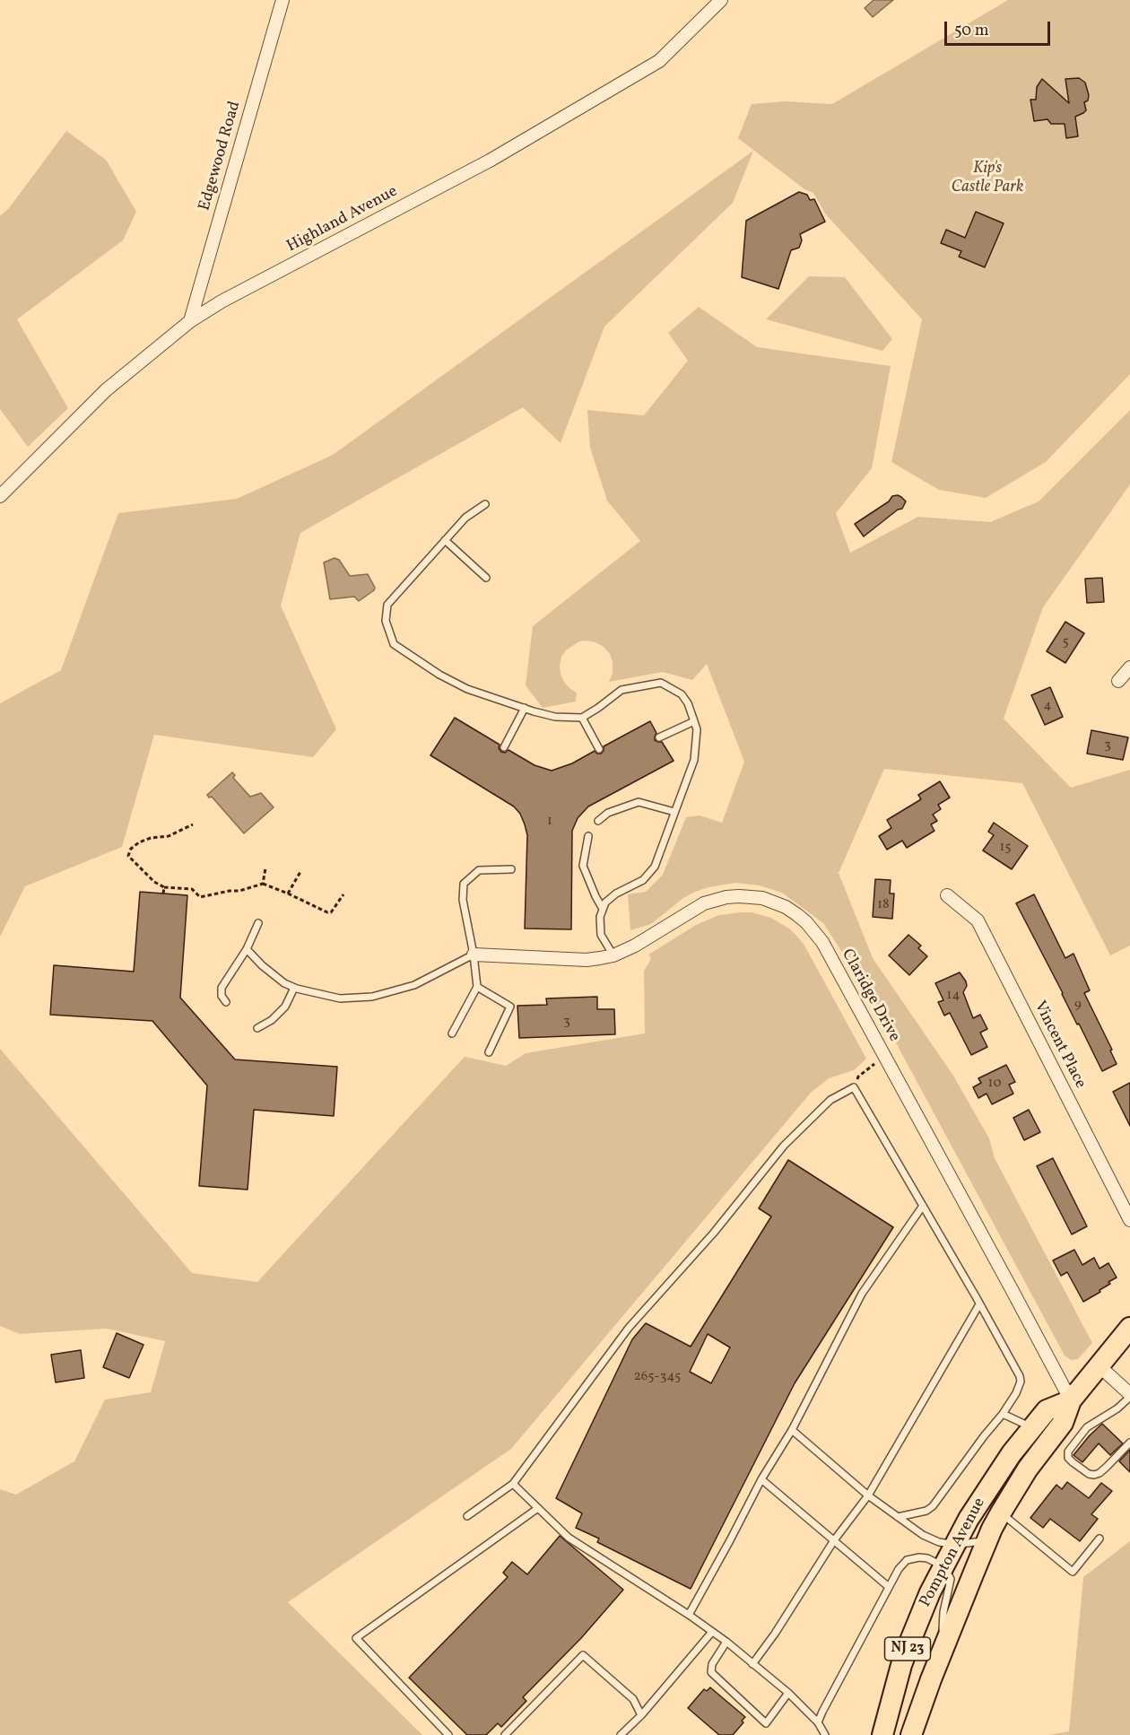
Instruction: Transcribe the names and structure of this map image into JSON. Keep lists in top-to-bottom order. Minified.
{"streets":{"main road":["Pompton Avenue","NJ 23"],"street":["Edgewood Road","Highland Avenue","Claridge Drive","Vincent Place"]},"crossings":[["Edgewood Road","Highland Avenue"],["Claridge Drive","Pompton Avenue"]],"parks":["Kip's Castle Park"],"house_numbers":["5","4","3","1","15","18","14","9","3","10","265-345"],"scale_bar":"50 m"}
